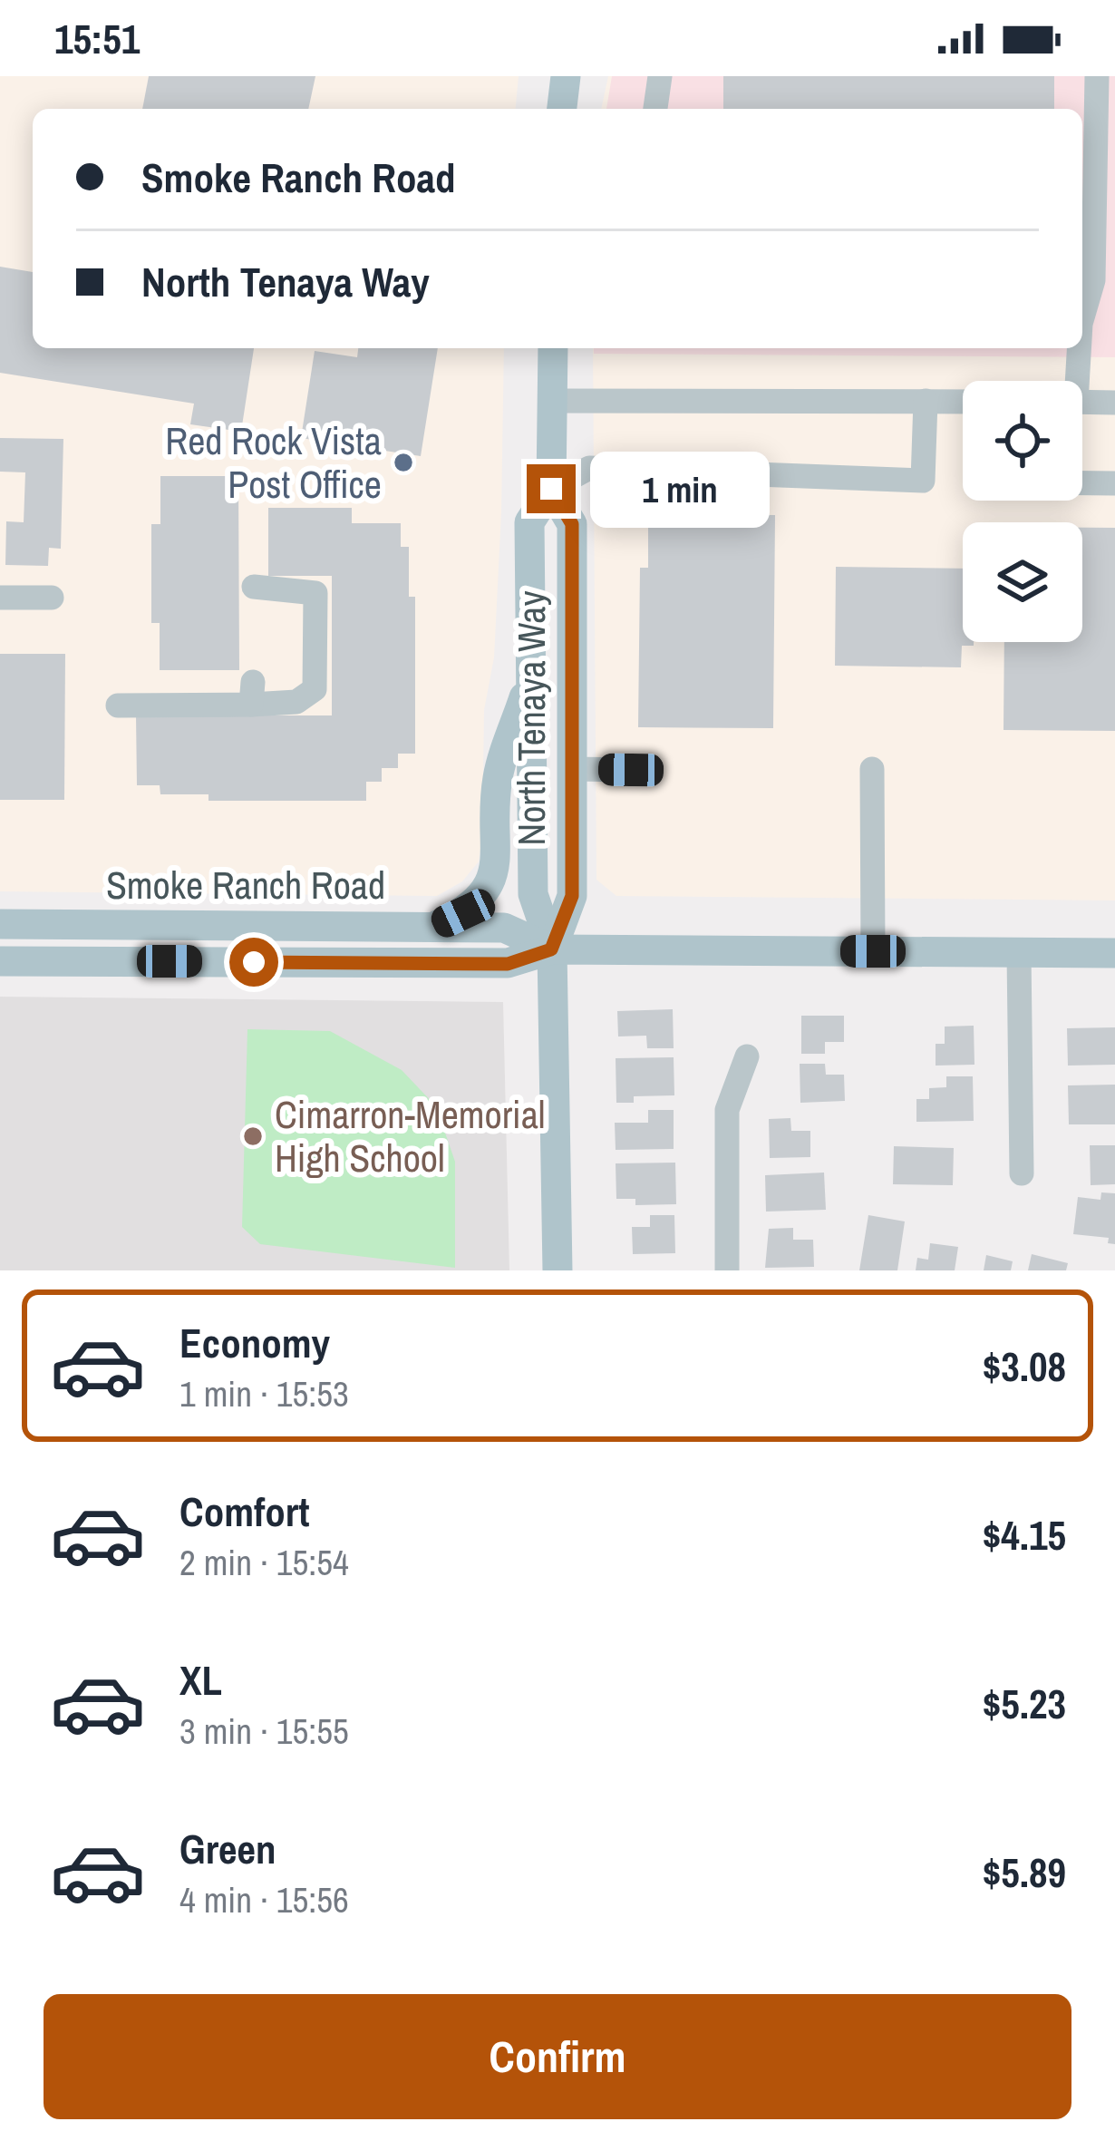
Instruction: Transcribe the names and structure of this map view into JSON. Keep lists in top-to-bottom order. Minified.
{"streets":{"main road":["North Tenaya Way","Smoke Ranch Road"]},"crossings":[["North Tenaya Way","Smoke Ranch Road"]],"places":["Red Rock Vista Post Office","Cimarron-Memorial High School"],"page":{"status":"15:51","banner":["Smoke Ranch Road","North Tenaya Way"],"bubble":"1 min","list":[{"name":"Economy","note":"1 min · 15:53","value":"$3.08"},{"name":"Comfort","note":"2 min · 15:54","value":"$4.15"},{"name":"XL","note":"3 min · 15:55","value":"$5.23"},{"name":"Green","note":"4 min · 15:56","value":"$5.89"}],"buttons":"Confirm"}}
